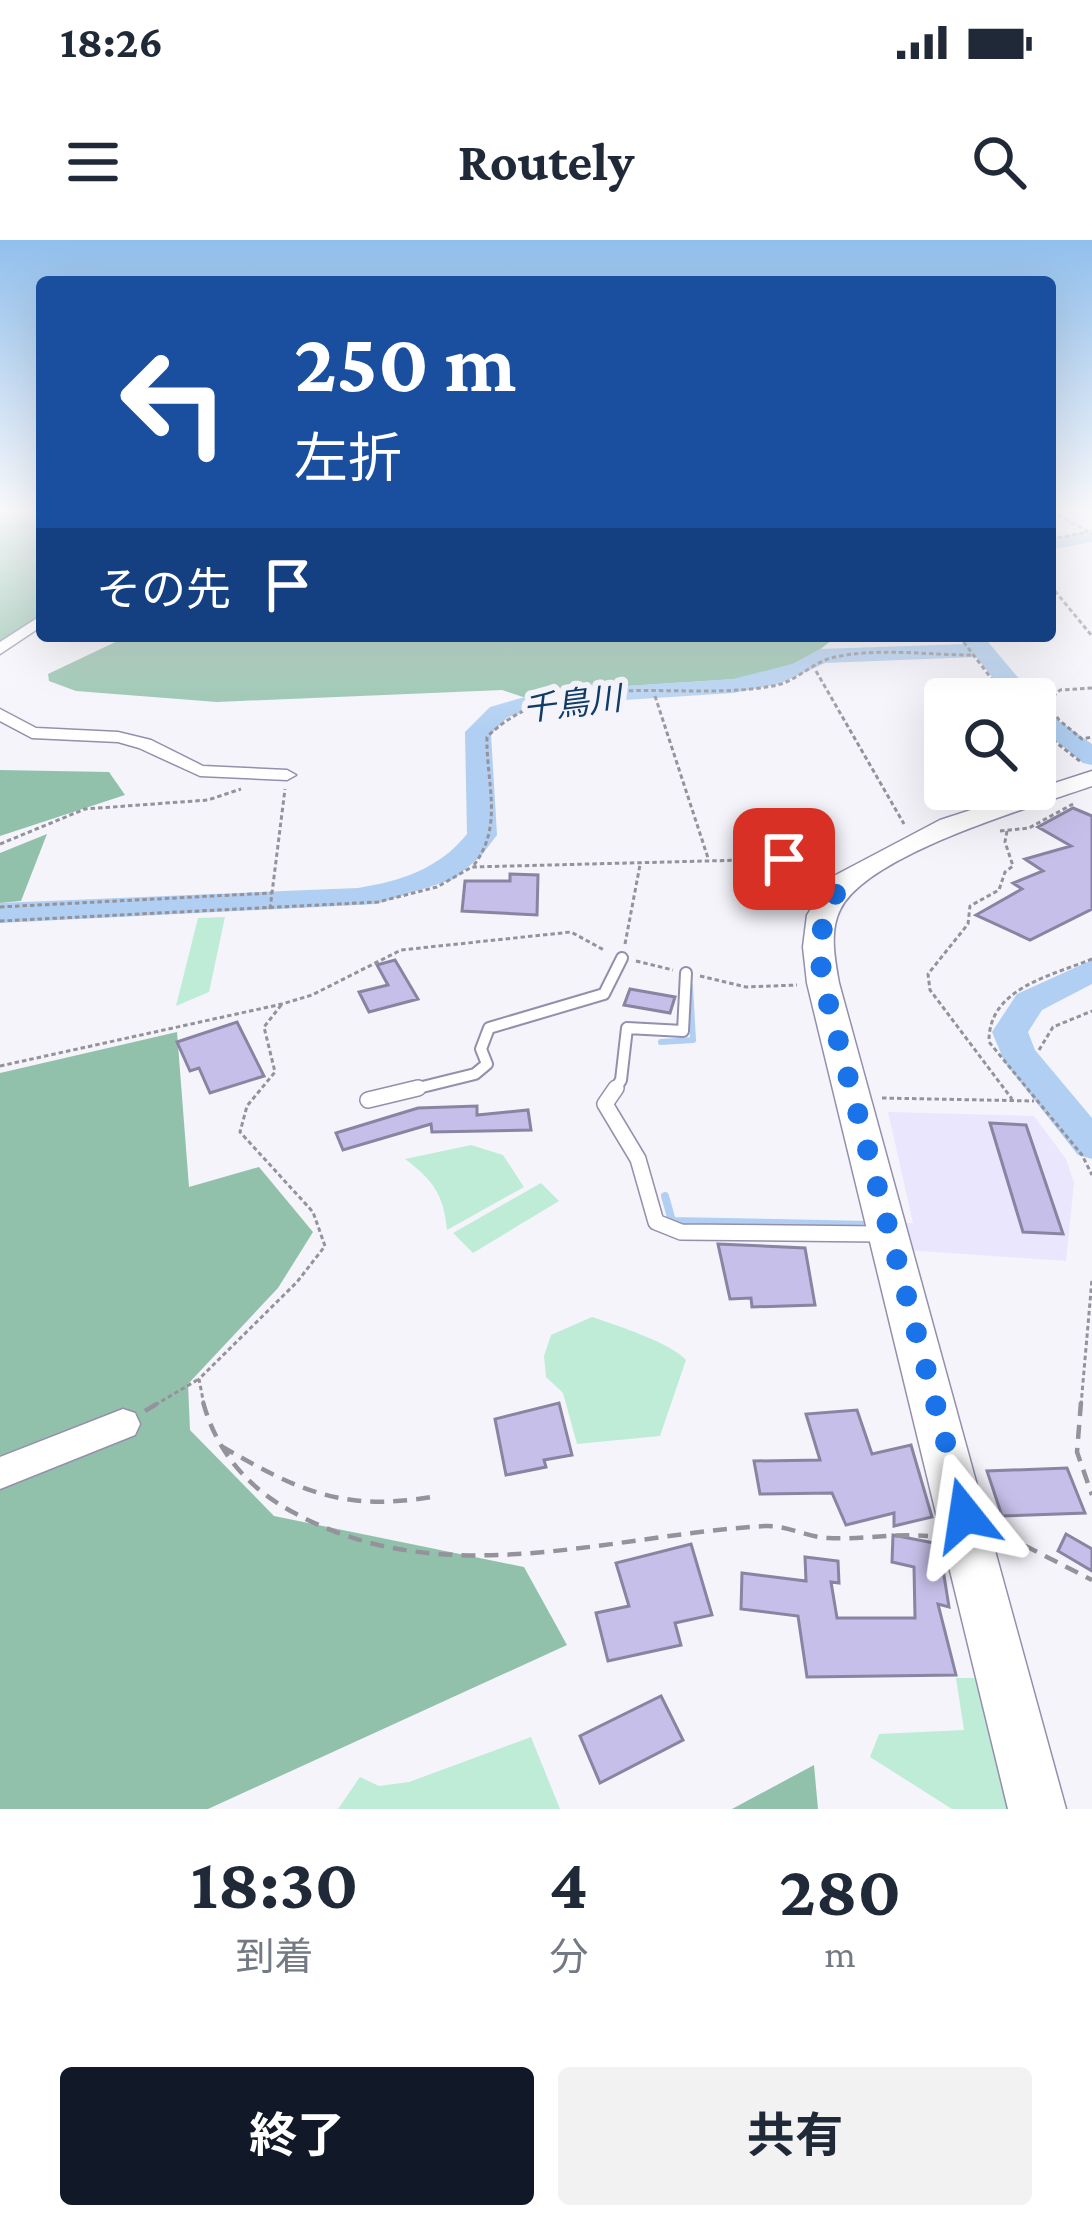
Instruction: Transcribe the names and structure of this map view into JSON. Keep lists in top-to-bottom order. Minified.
{"water":["千鳥川"],"page":{"status":"18:26","header":"Routely","turn":["250 m","左折"],"then":"その先","eta":["18:30","到着","4","分","280","m"],"buttons":["終了","共有"]}}
